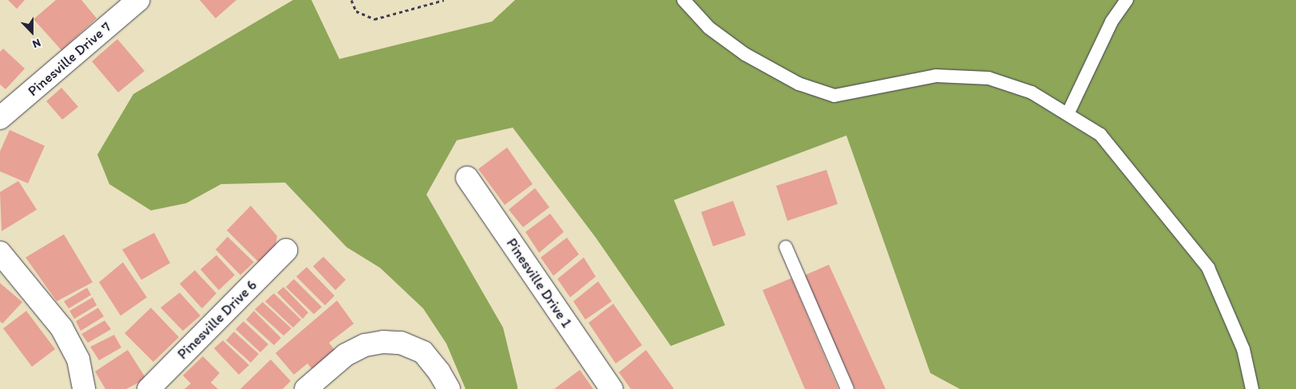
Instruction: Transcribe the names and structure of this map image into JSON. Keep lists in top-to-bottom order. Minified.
{"streets":{"street":["Pinesville Drive 7","Pinesville Drive 1","Pinesville Drive 6"]},"north":"bottom"}
